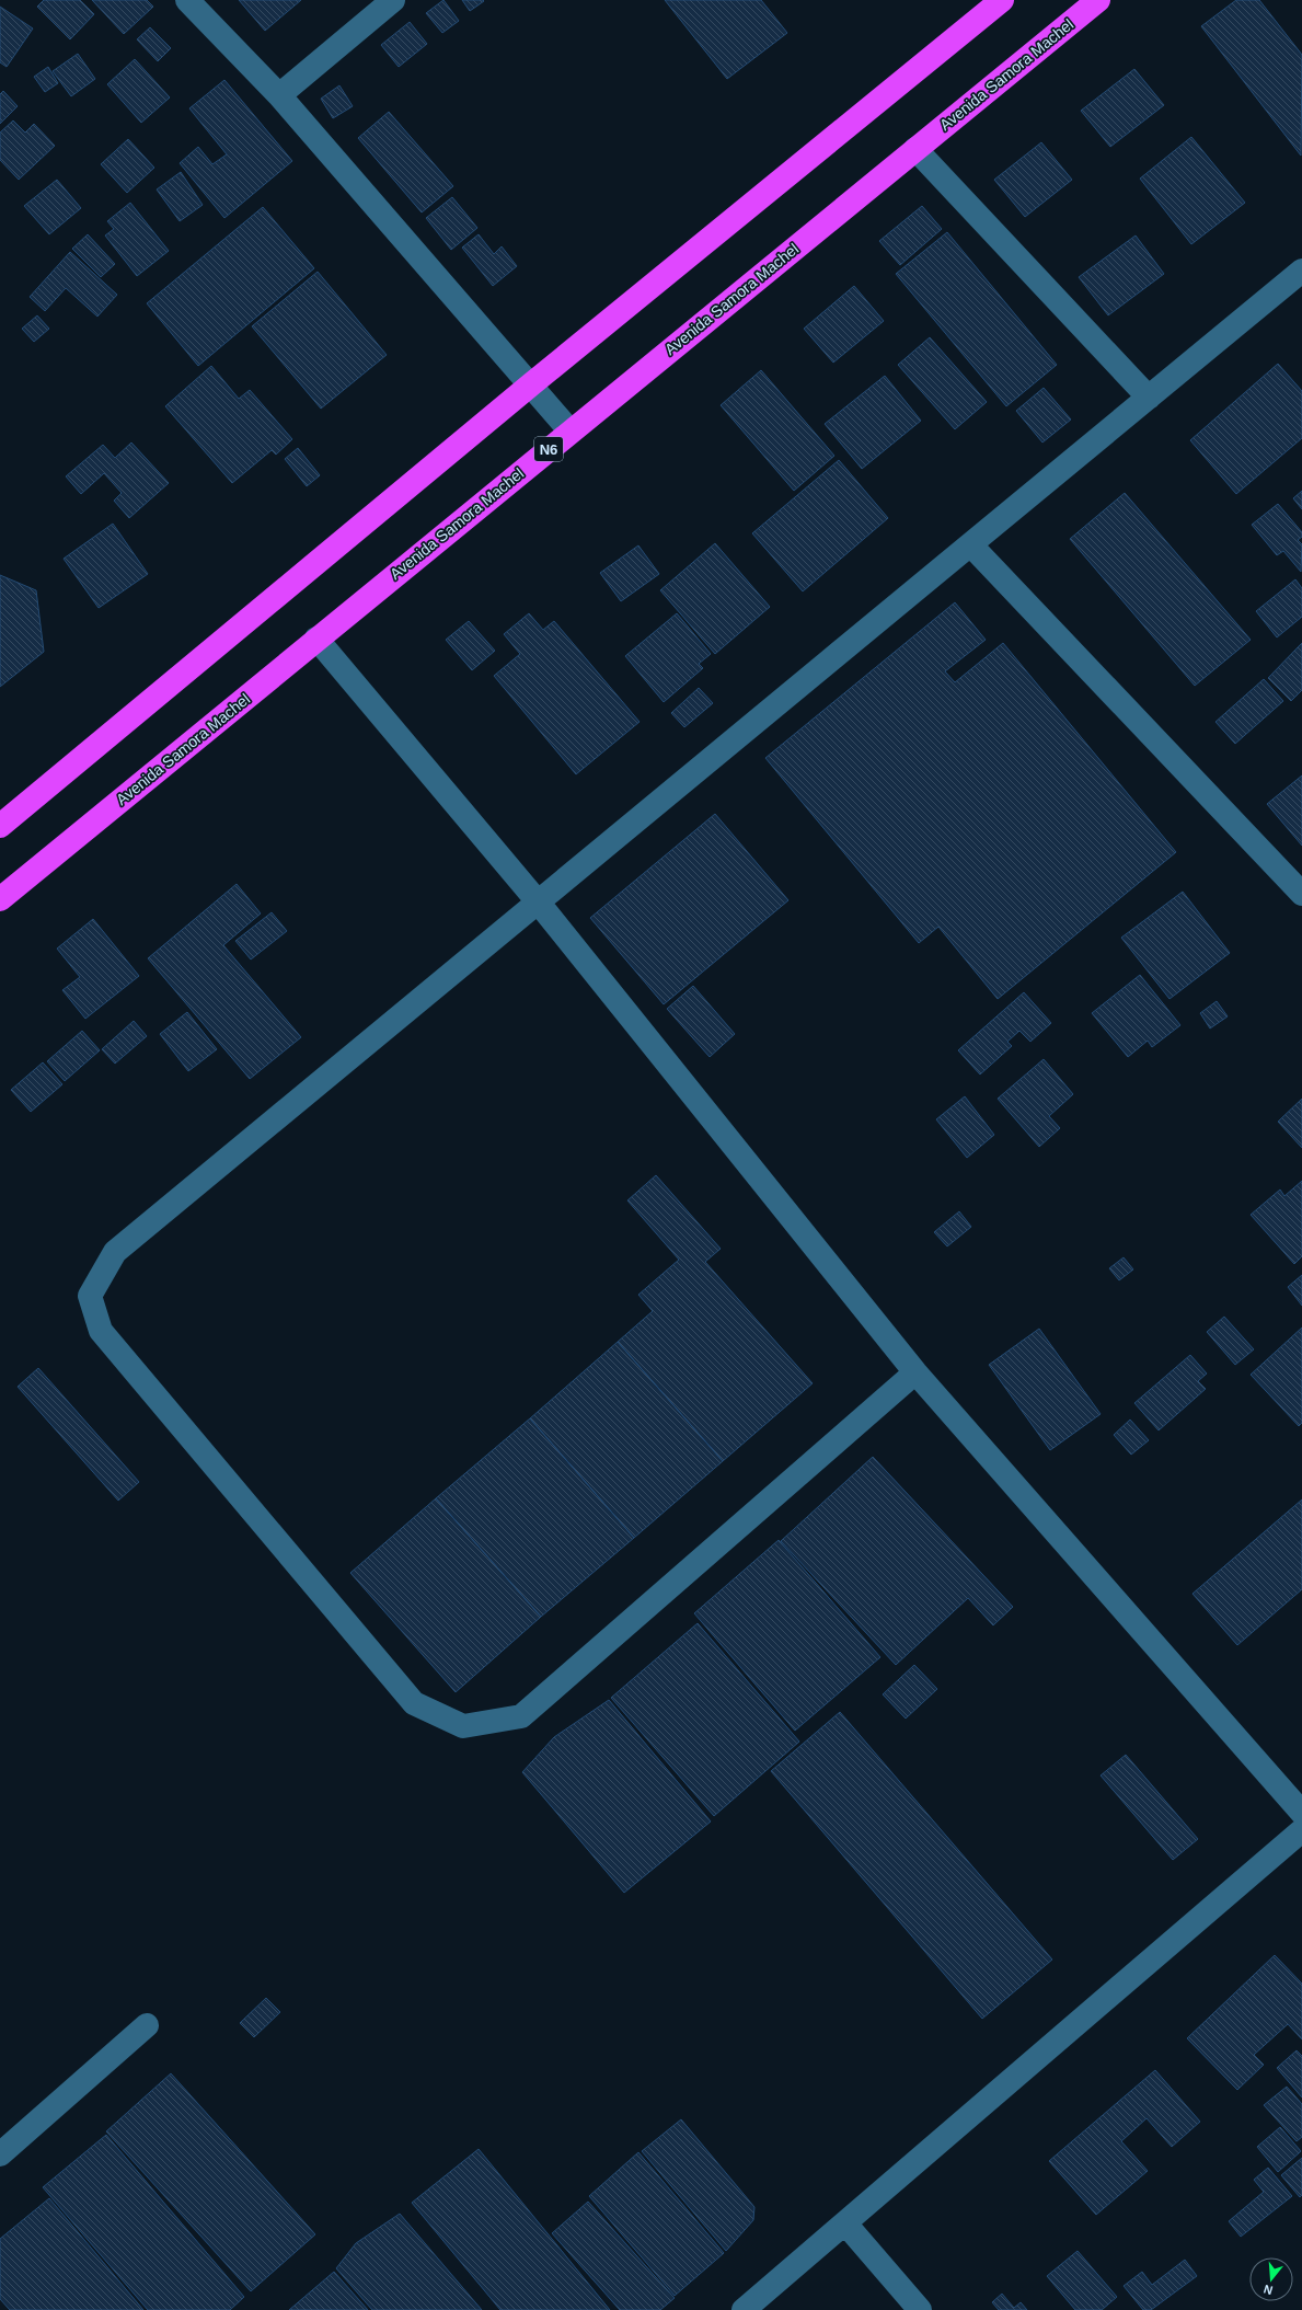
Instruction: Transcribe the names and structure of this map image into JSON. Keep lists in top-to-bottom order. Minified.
{"streets":{"highway":["Avenida Samora Machel","N6"]},"north":"bottom"}
